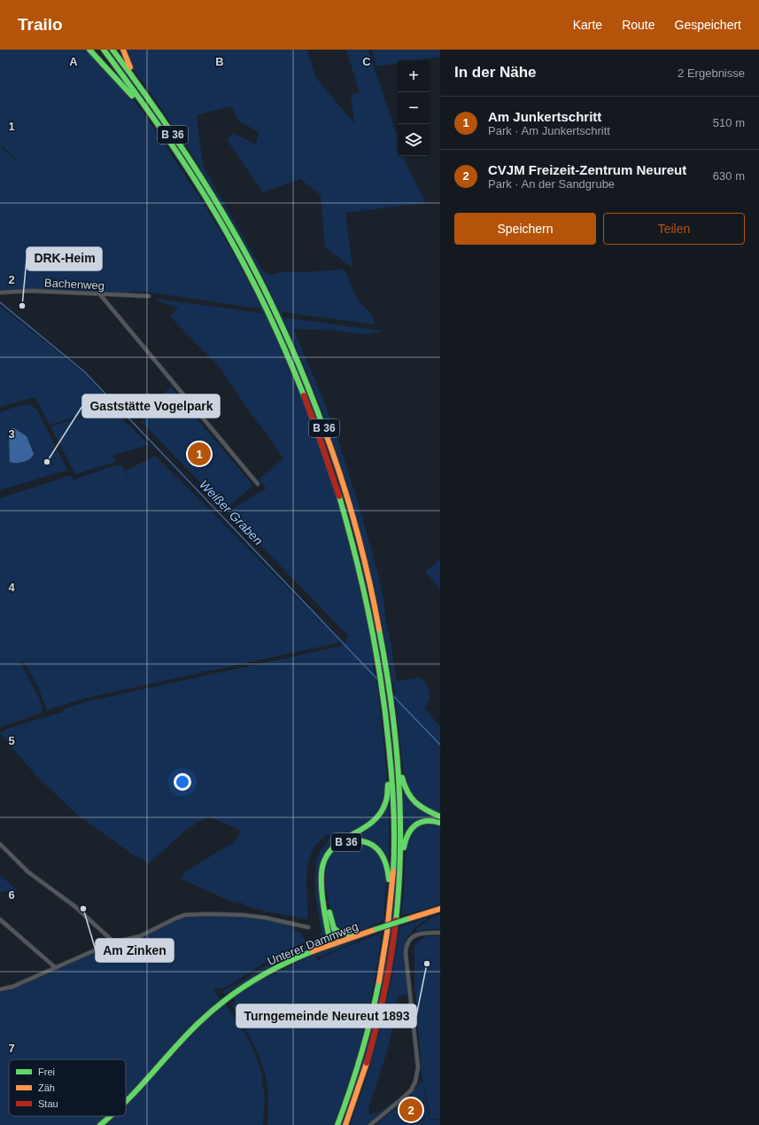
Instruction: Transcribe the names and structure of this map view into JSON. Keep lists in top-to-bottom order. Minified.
{"streets":{"main road":["B 36","Unterer Dammweg"],"street":["Bachenweg"]},"crossings":[["B 36","Unterer Dammweg"]],"water":["Weißer Graben"],"places":["DRK-Heim","Gaststätte Vogelpark","Am Zinken","Turngemeinde Neureut 1893"],"legend":["Frei","Zäh","Stau"],"page":{"header":"Trailo","nav":["Karte","Route","Gespeichert"],"heading":["In der Nähe","2 Ergebnisse"],"map_buttons":["+","−"],"list":[{"mark":"1","name":"Am Junkertschritt","note":"Park · Am Junkertschritt","value":"510 m"},{"mark":"2","name":"CVJM Freizeit-Zentrum Neureut","note":"Park · An der Sandgrube","value":"630 m"}],"buttons":["Speichern","Teilen"],"pins":["1","2"]},"grid":{"columns":["A","B","C"],"rows":["1","2","3","4","5","6","7"]}}
